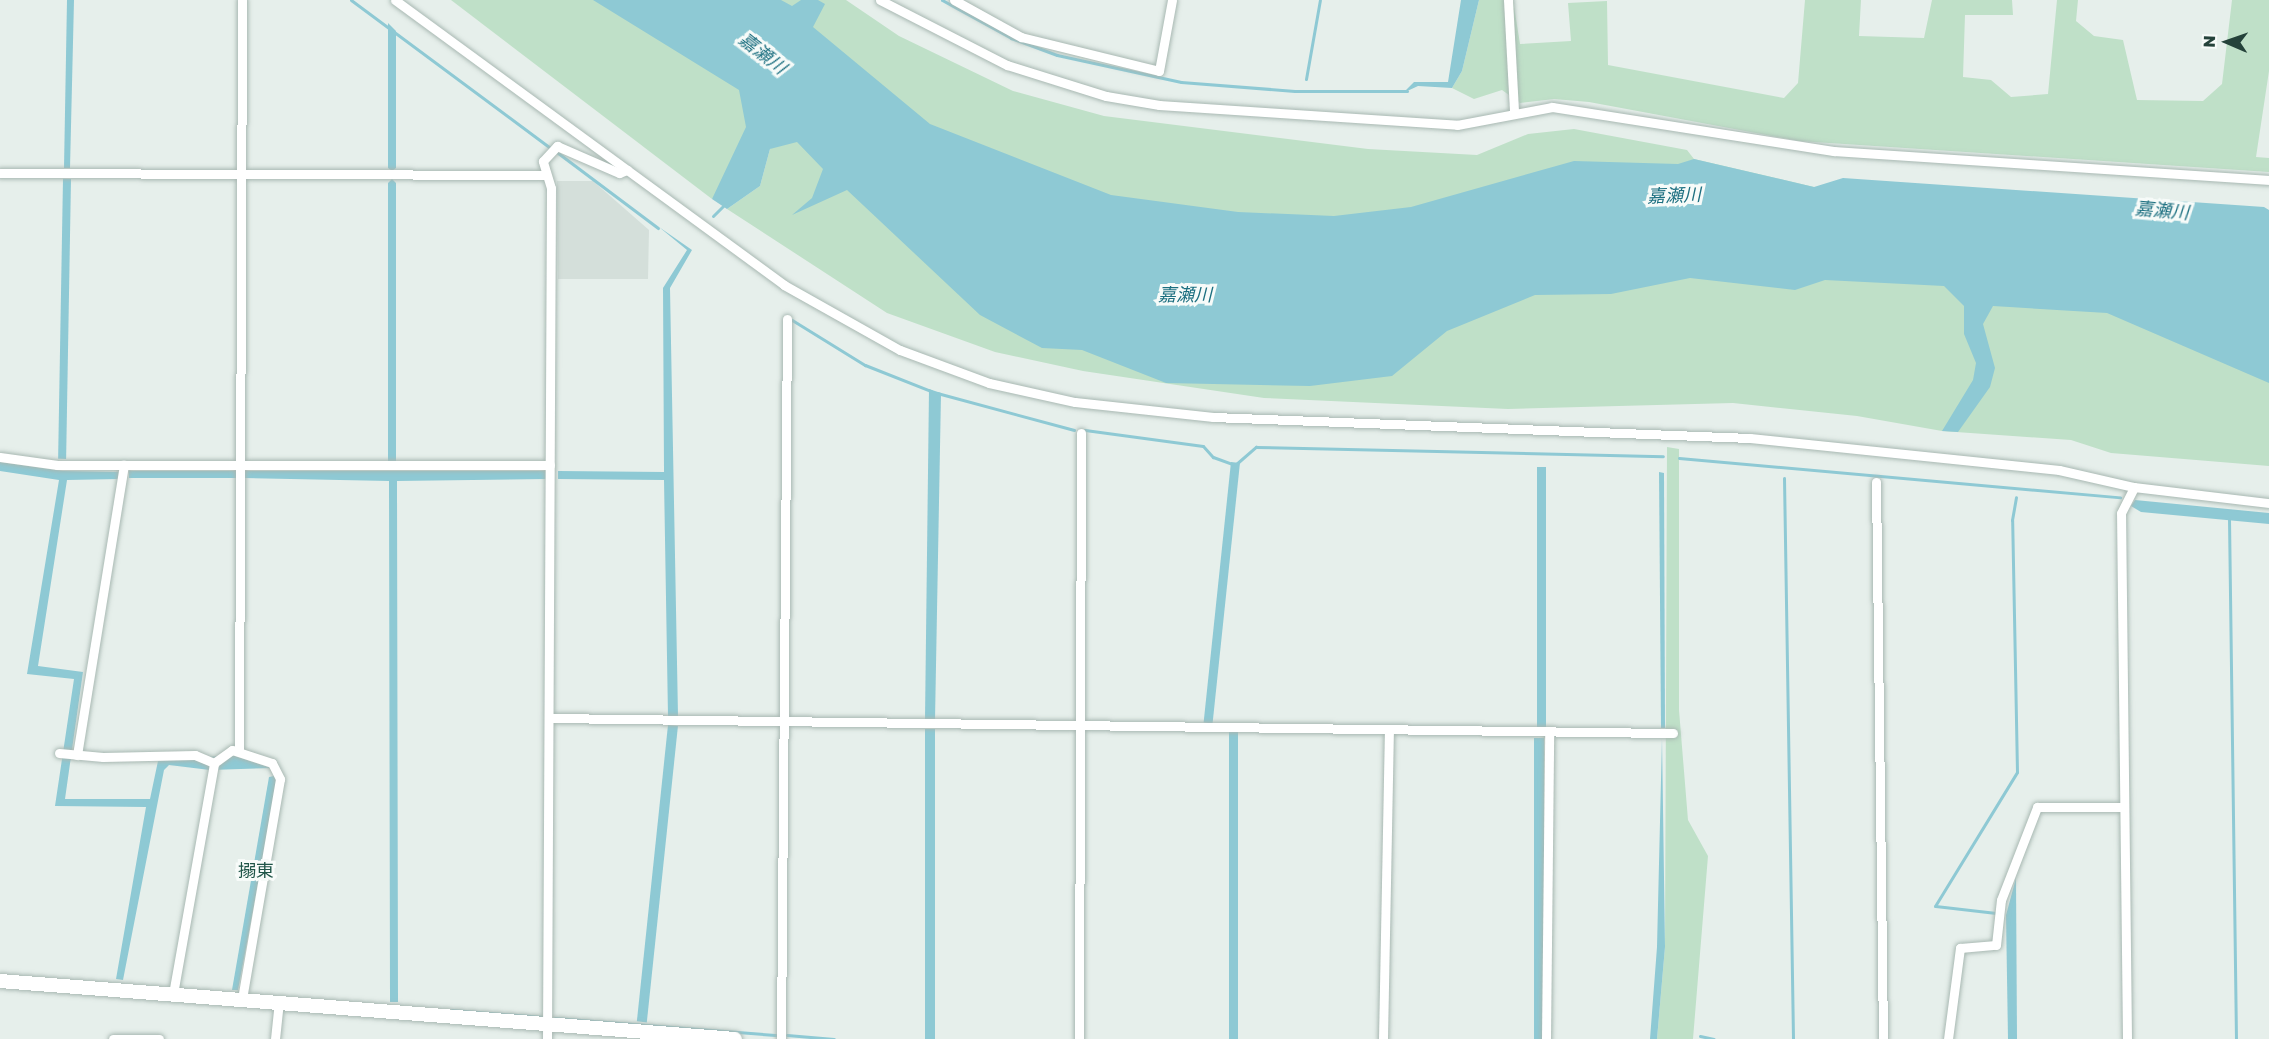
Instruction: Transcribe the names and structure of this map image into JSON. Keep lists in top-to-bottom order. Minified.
{"districts":["搦東"],"water":["嘉瀬川"],"north":"left"}
